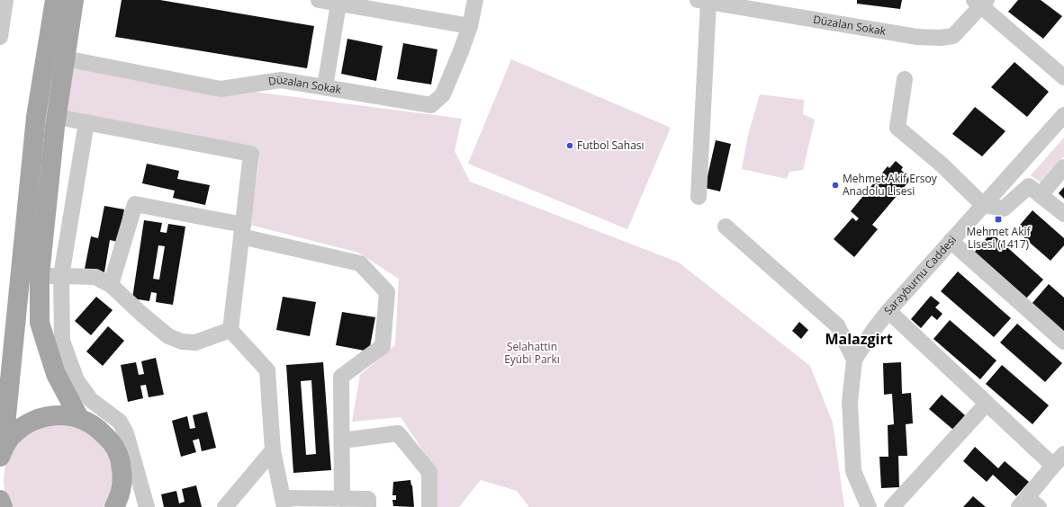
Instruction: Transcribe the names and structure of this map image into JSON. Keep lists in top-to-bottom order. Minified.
{"streets":{"street":["Düzalan Sokak","Sarayburnu Caddesi"]},"districts":["Malazgirt"],"parks":["Selahattin Eyübi Parkı"],"places":{"other":["Futbol Sahası","Mehmet Akif Ersoy Anadolu Lisesi"],"transit":["Mehmet Akif Lisesi (1417)"]}}
